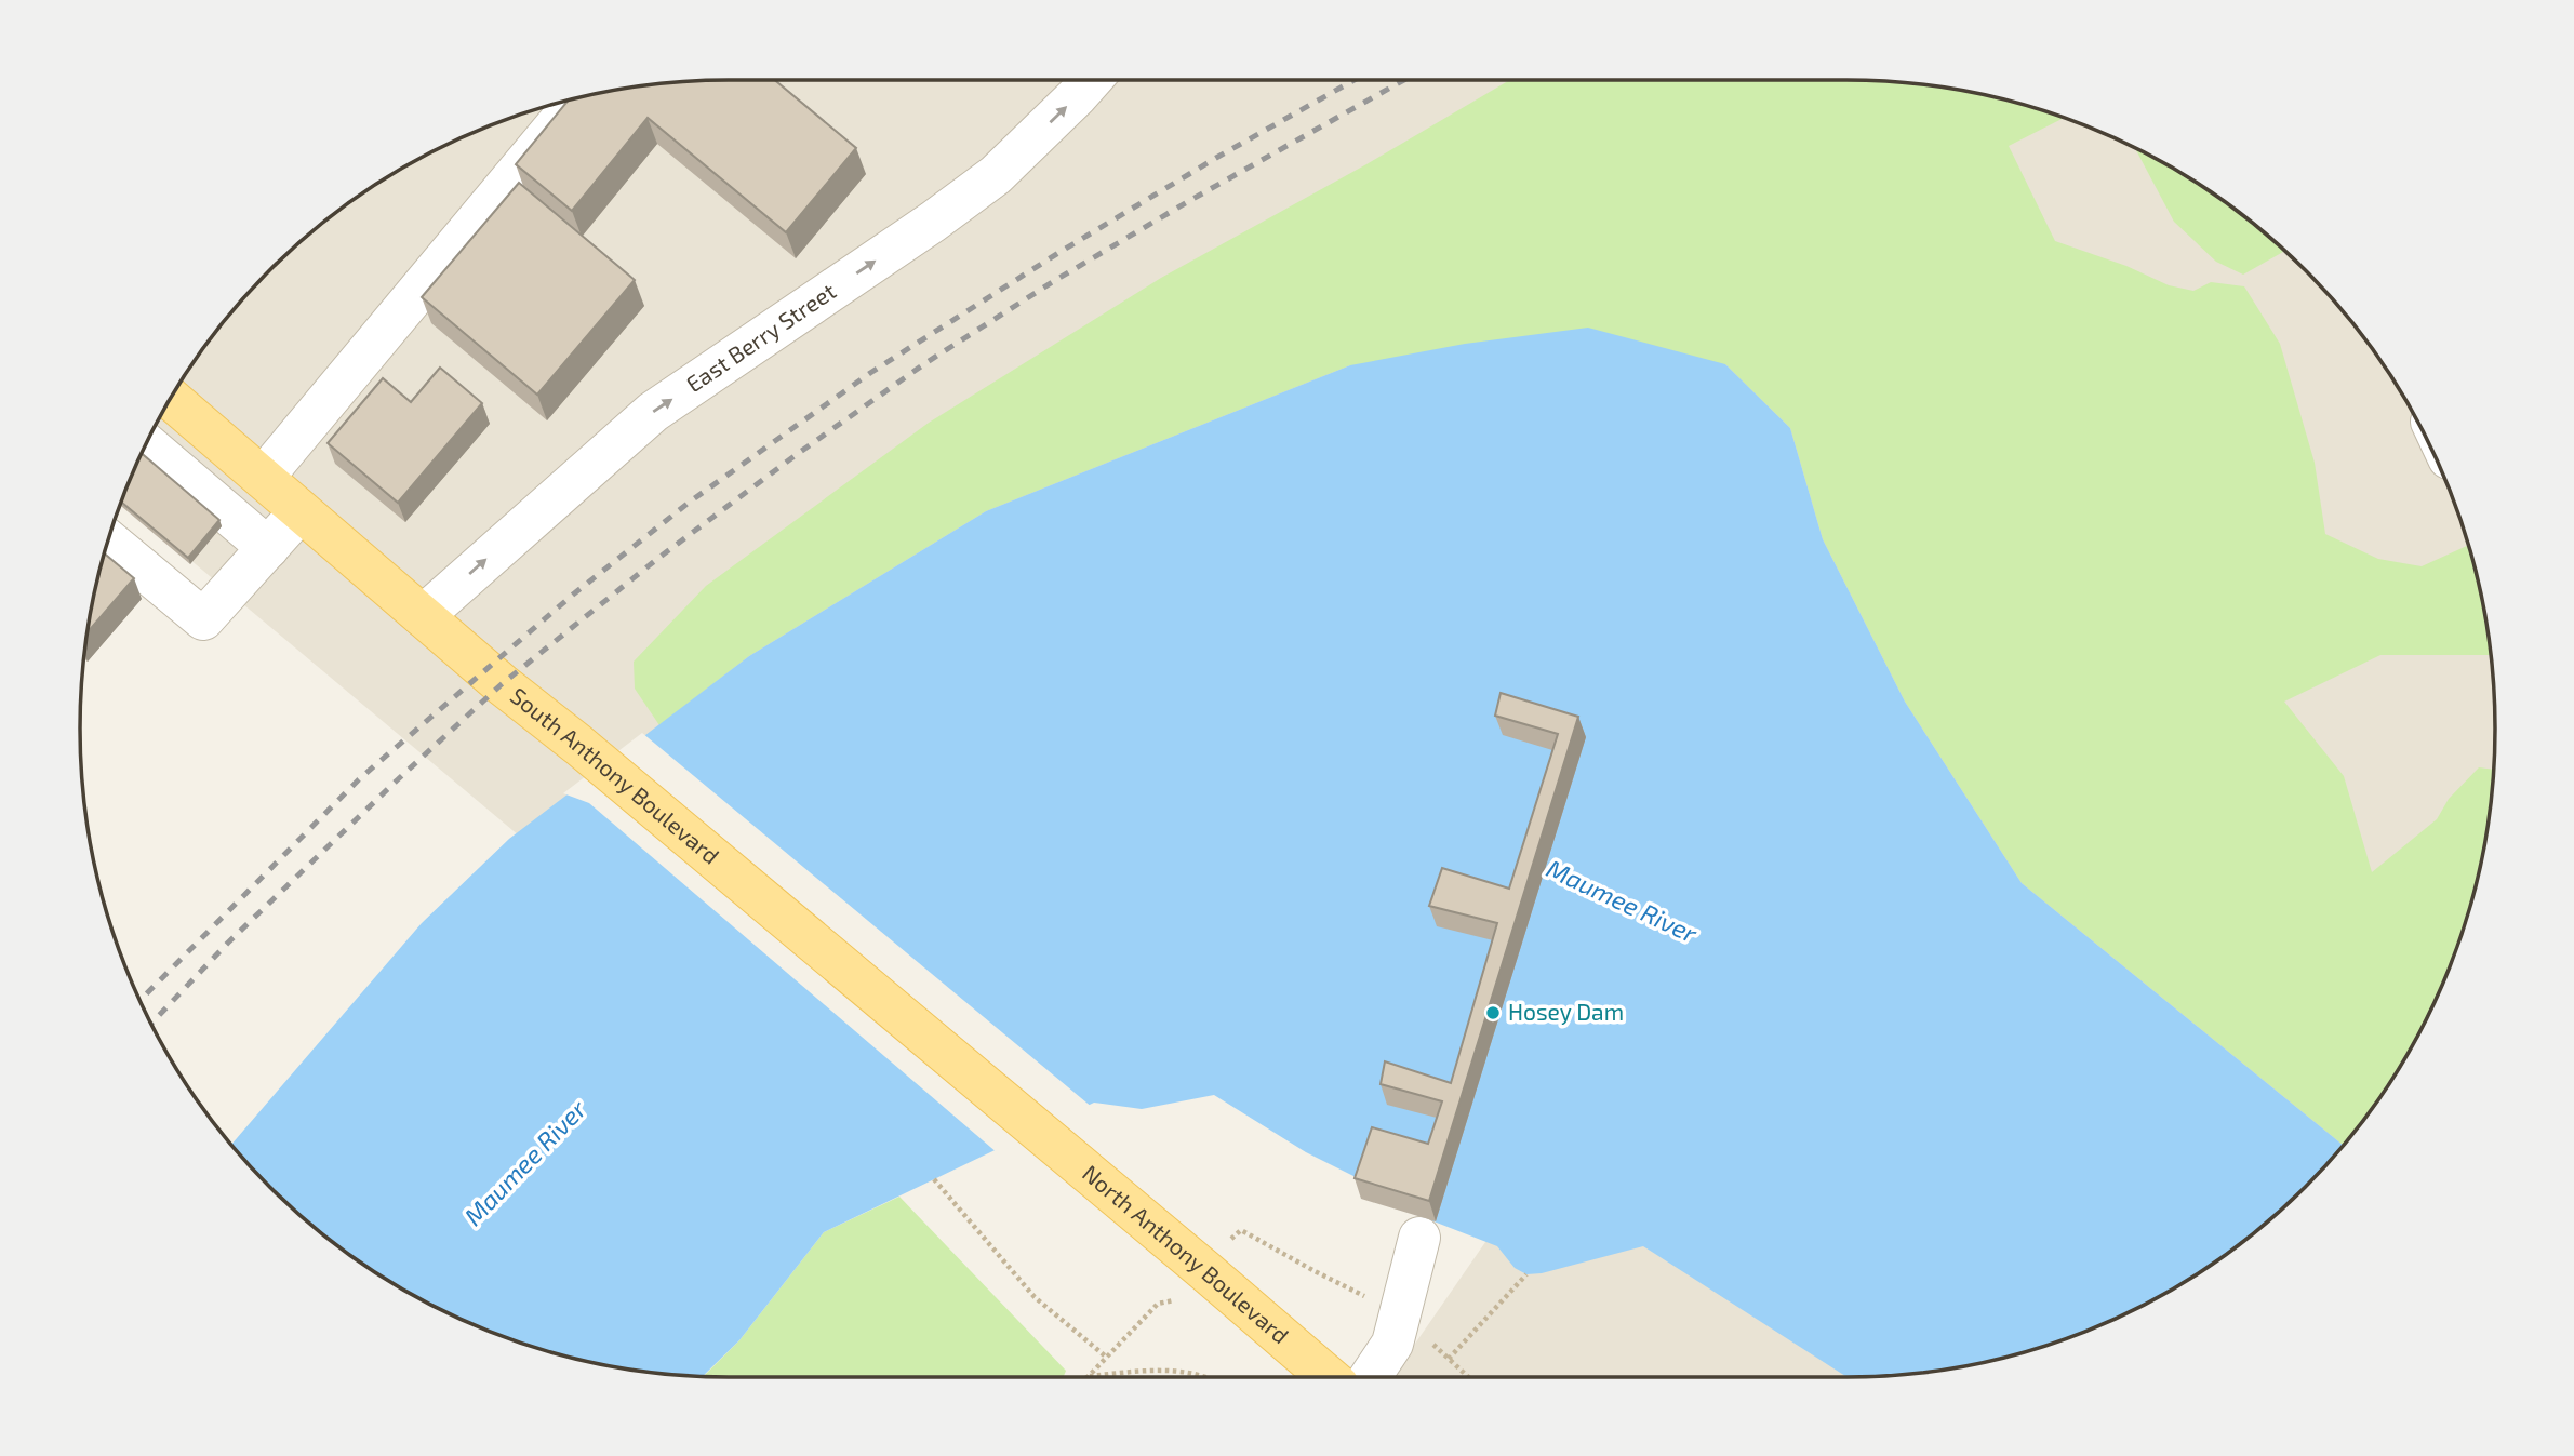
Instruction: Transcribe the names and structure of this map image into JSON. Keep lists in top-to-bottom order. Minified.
{"streets":{"main road":["South Anthony Boulevard","North Anthony Boulevard"],"street":["East Berry Street"]},"crossings":[["East Berry Street","South Anthony Boulevard"],["South Anthony Boulevard","North Anthony Boulevard"]],"water":["Maumee River"],"places":["Hosey Dam"]}
